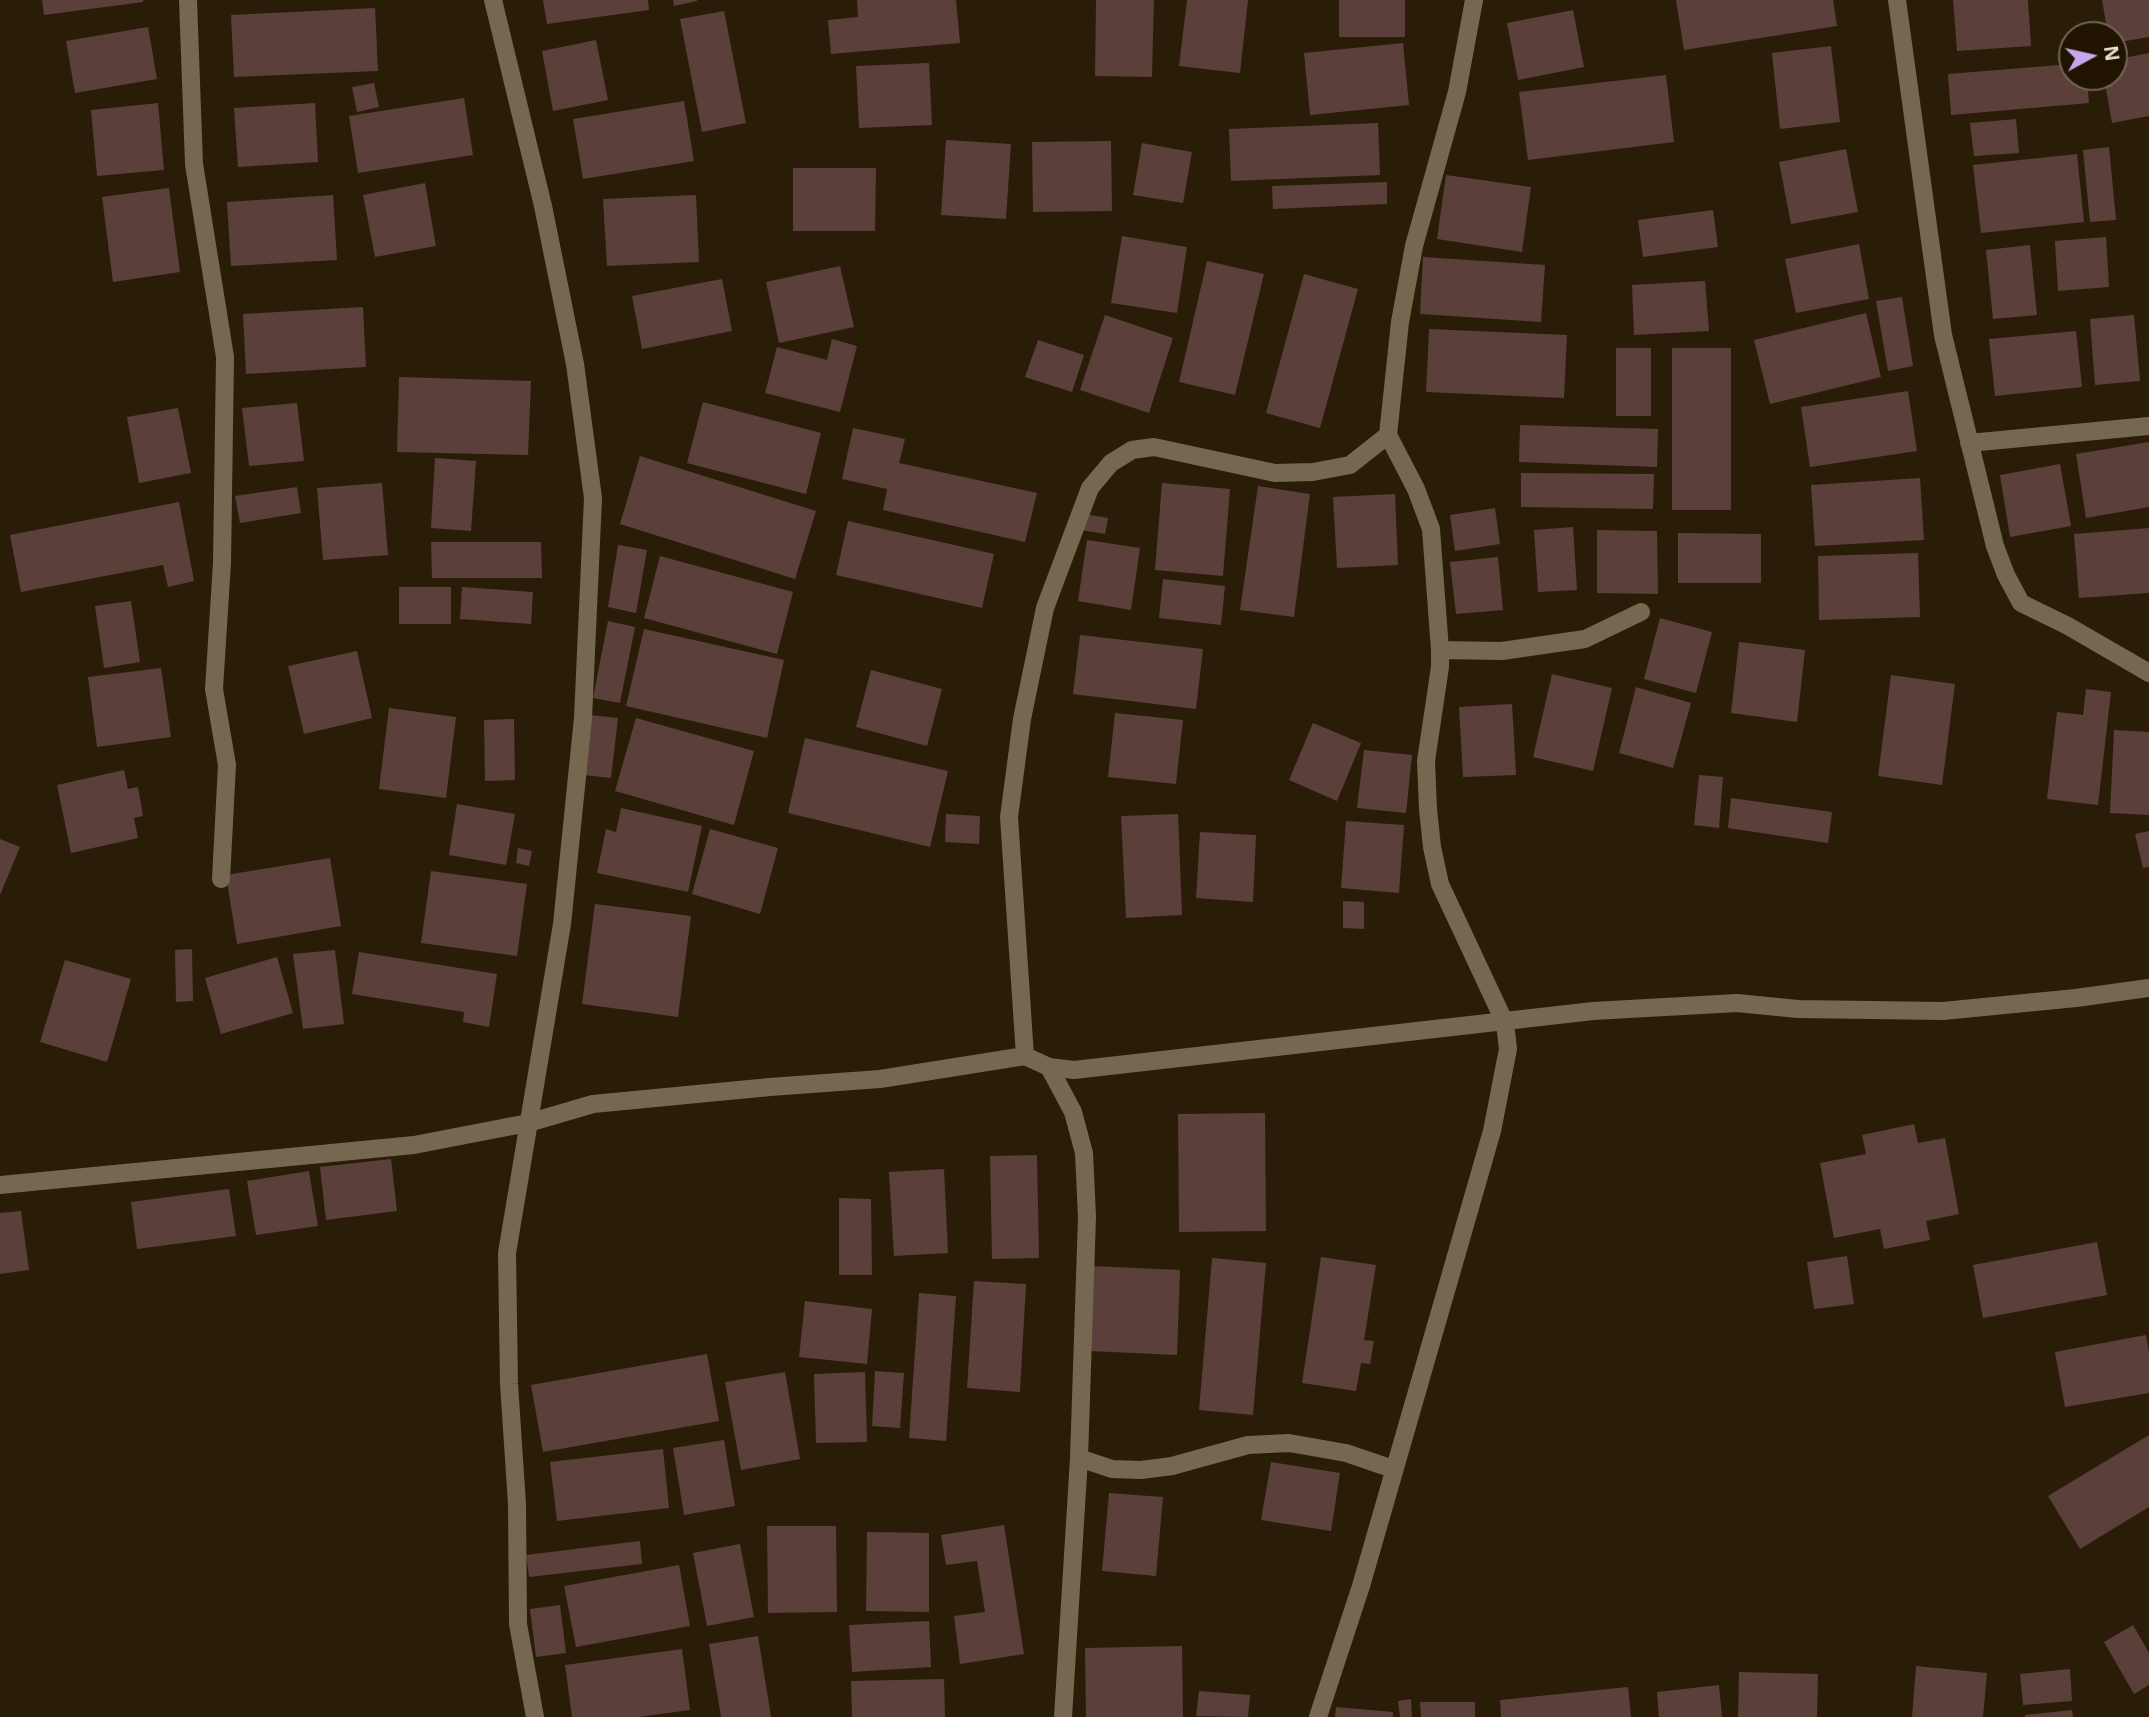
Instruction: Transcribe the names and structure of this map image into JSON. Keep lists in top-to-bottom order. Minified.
{"north":"right"}
